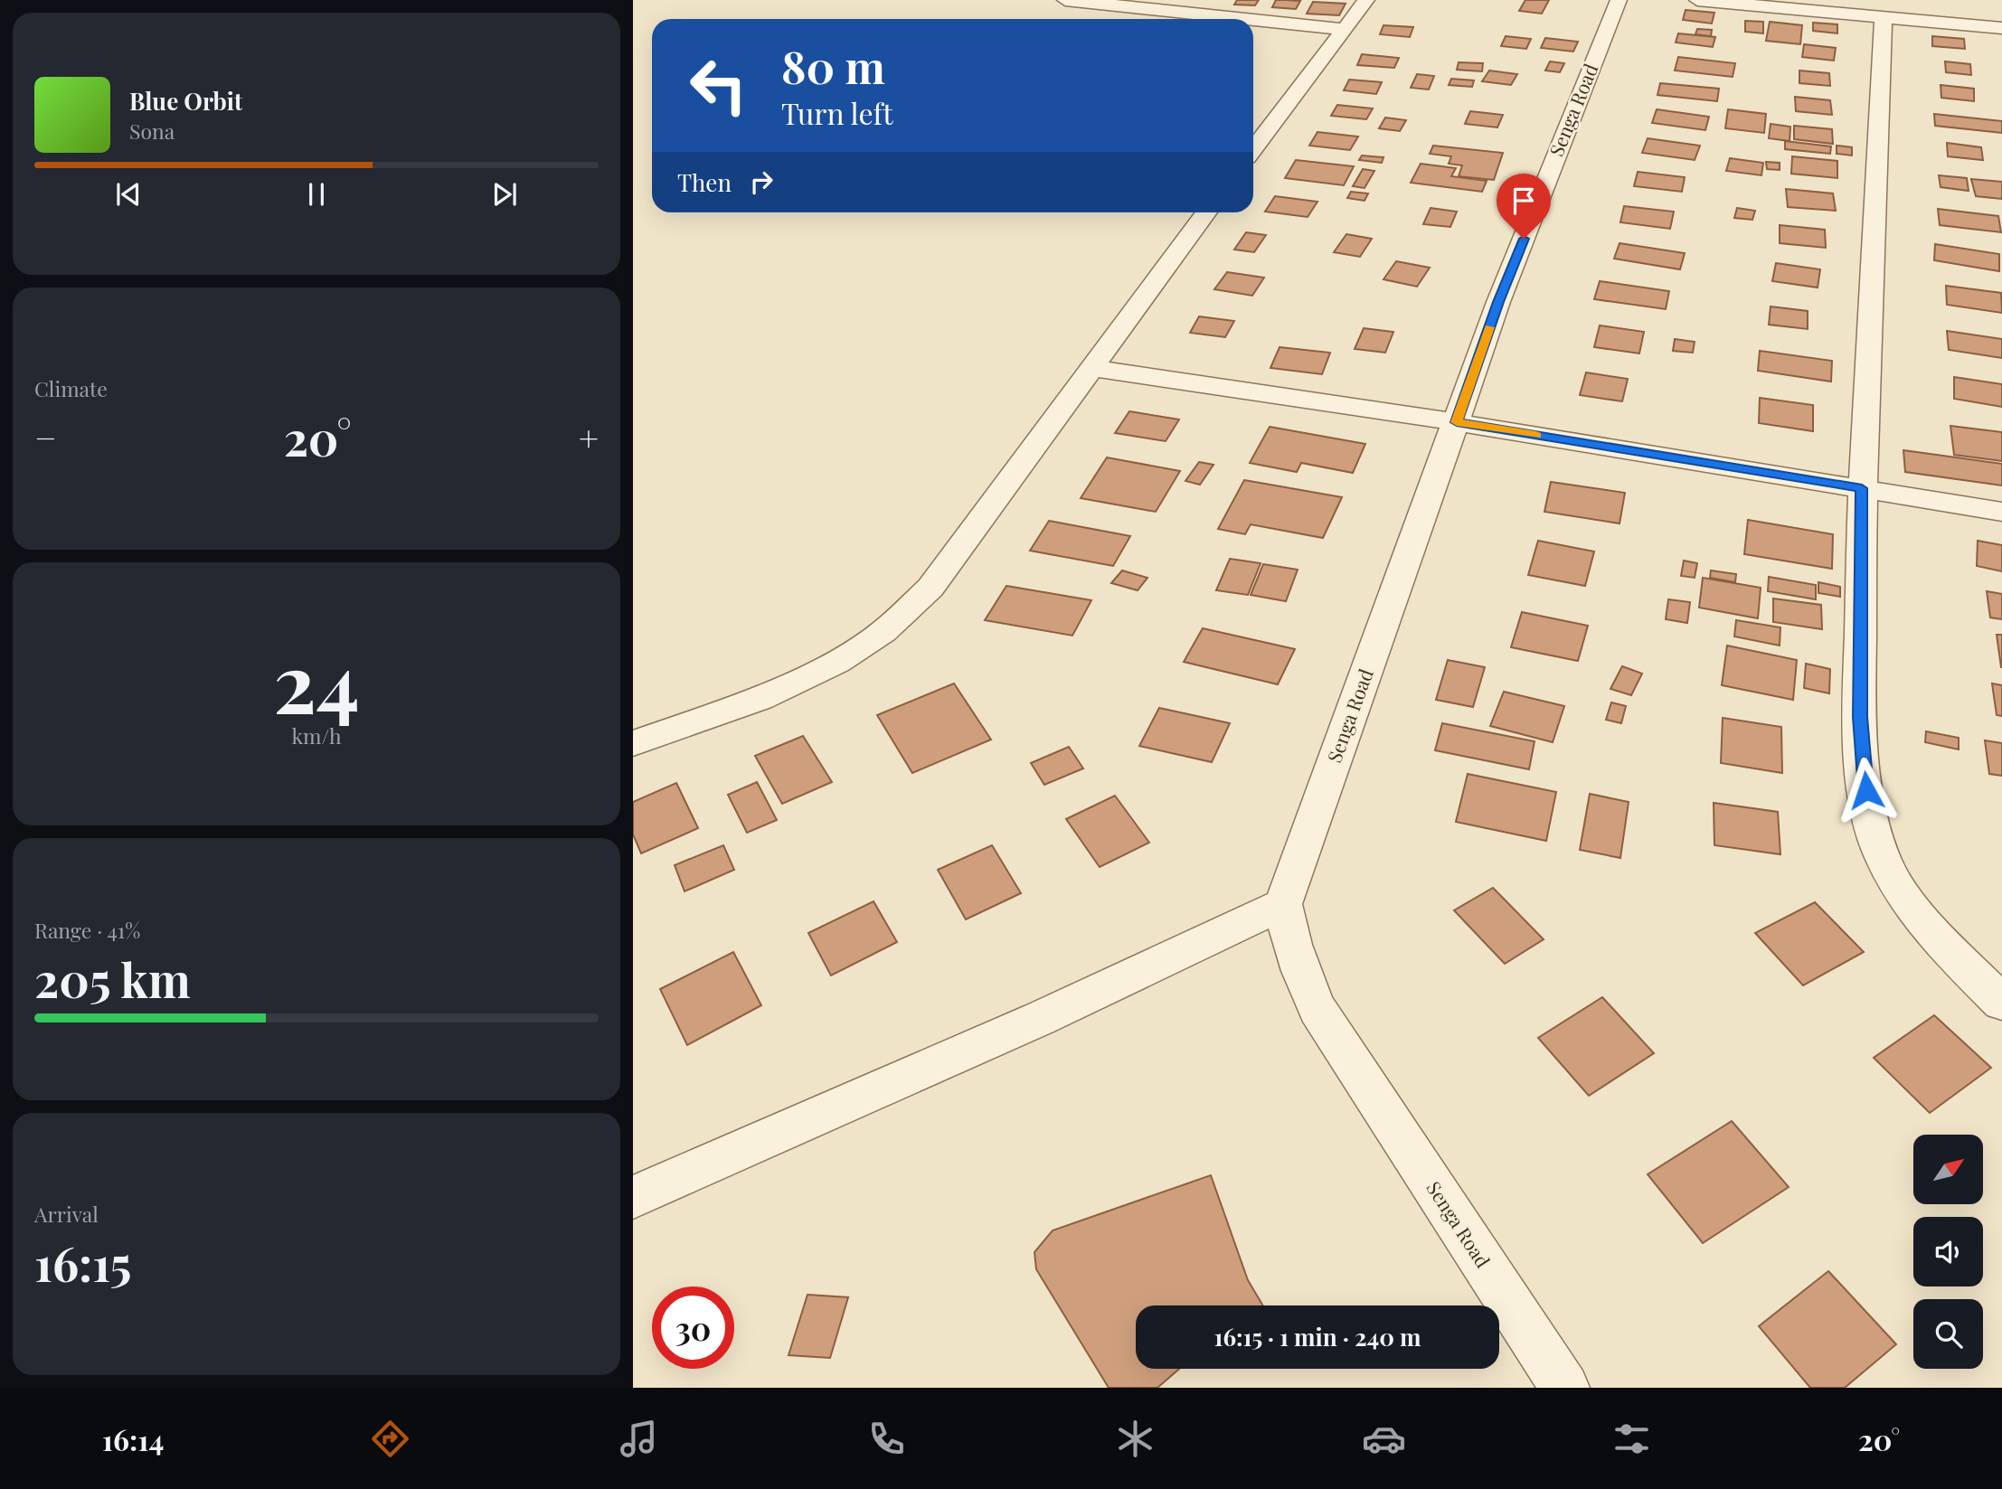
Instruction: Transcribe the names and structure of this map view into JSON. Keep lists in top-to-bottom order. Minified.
{"streets":{"street":["Senga Road"]},"north":"top right","page":{"turn":["80 m","Turn left"],"song":["Blue Orbit","Sona"],"then":"Then","tile":["Climate",["24","km/h"],["Range · 41%","205 km"],["Arrival","16:15"]],"heat":["−","20°","+"],"limit":"30","trip":"16:15 · 1 min · 240 m","tabs":["16:14","20°"]}}
